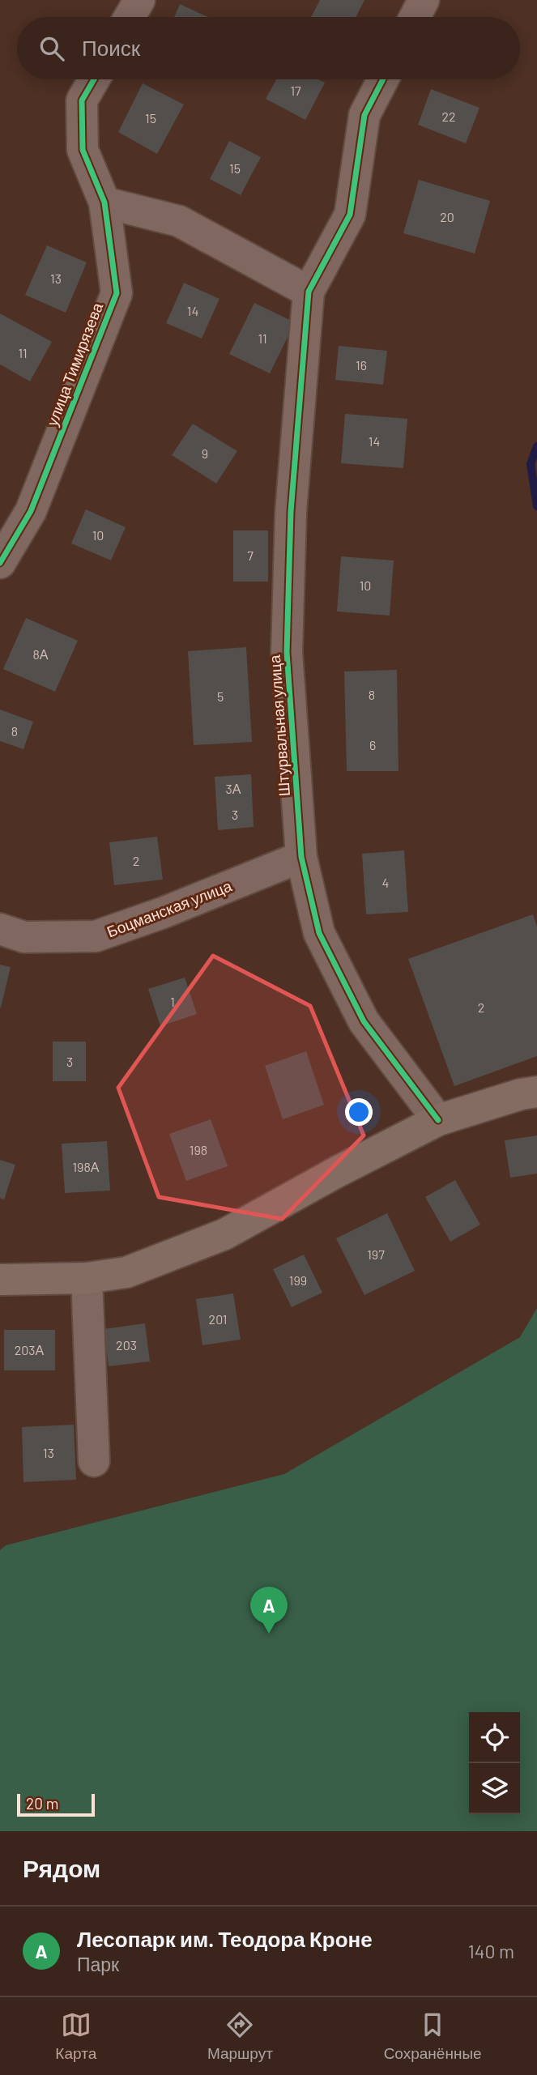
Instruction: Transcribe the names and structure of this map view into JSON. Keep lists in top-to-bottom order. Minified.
{"streets":{"street":["улица Тимирязева","Штурвальная улица","Боцманская улица"]},"crossings":[["Штурвальная улица","Боцманская улица"]],"house_numbers":["17","22","15","15","20","13","14","11","11","16","14","9","10","7","10","8А","8","5","8","6","3А","3","2","4","1","2","3","198","198А","197","199","201","203","203А","13"],"scale_bar":"20 m","page":{"search":"Поиск","pins":"A","scale":"20 m","heading":"Рядом","list":[{"mark":"A","name":"Лесопарк им. Теодора Кроне","note":"Парк","value":"140 m"}],"nav":["Карта","Маршрут","Сохранённые"]}}
